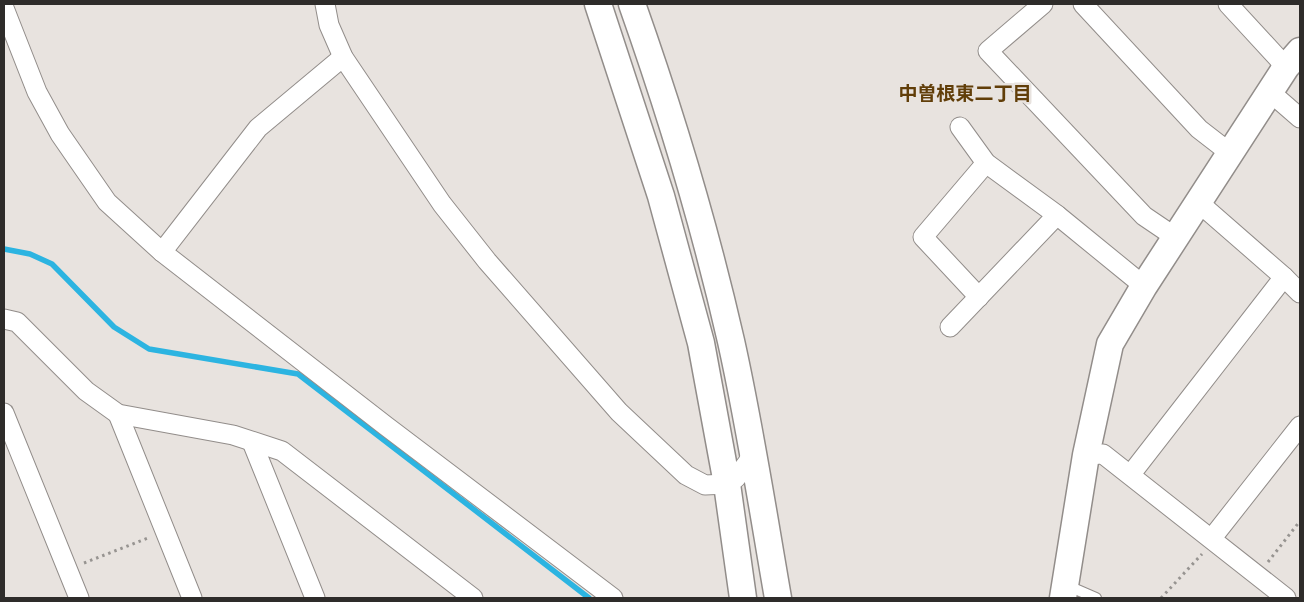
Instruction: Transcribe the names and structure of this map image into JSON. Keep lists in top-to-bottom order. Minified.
{"districts":["中曽根東二丁目"]}
